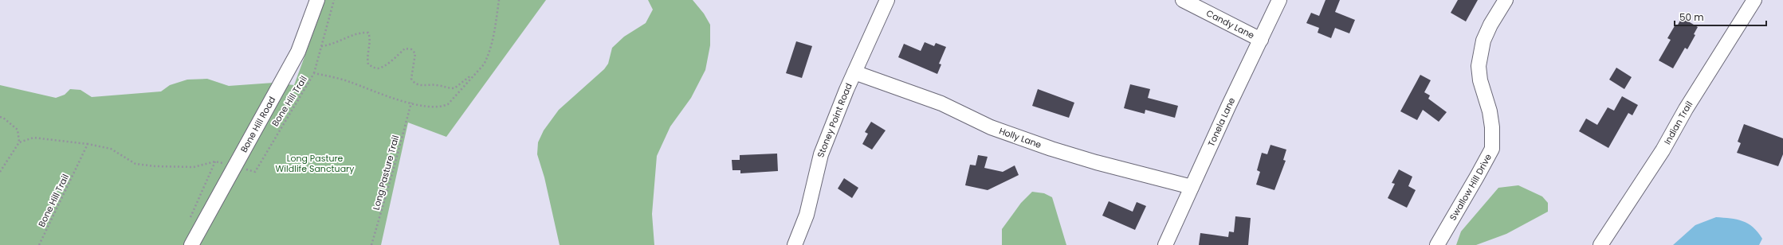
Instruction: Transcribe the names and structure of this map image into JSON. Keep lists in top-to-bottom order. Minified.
{"streets":{"street":["Candy Lane","Stoney Point Road","Tonela Lane","Indian Trail","Bone Hill Road","Holly Lane","Swallow Hill Drive"],"path":["Bone Hill Trail","Long Pasture Trail"]},"crossings":[["Candy Lane","Tonela Lane"],["Bone Hill Trail","Bone Hill Road"],["Bone Hill Trail","Long Pasture Trail"],["Stoney Point Road","Holly Lane"],["Tonela Lane","Holly Lane"]],"parks":["Long Pasture Wildlife Sanctuary"],"scale_bar":"50 m"}
